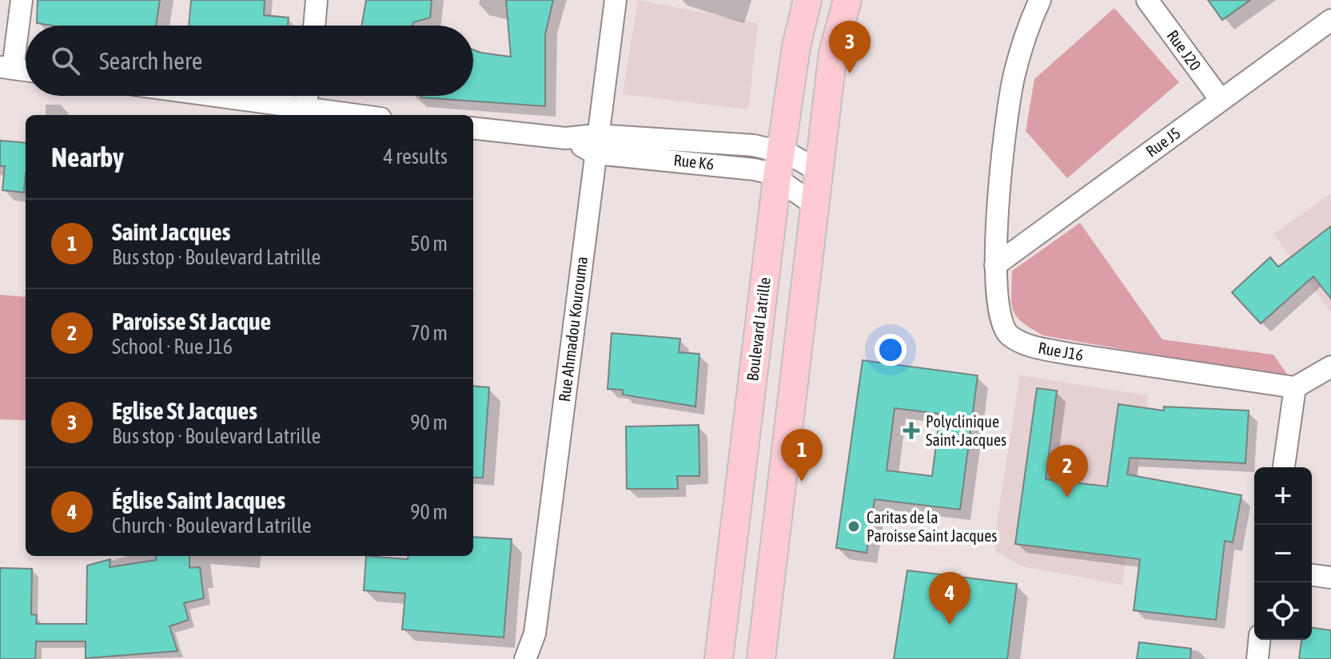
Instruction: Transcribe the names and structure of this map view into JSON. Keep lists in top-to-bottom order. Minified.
{"streets":{"main road":["Boulevard Latrille"],"street":["Rue J20","Rue J5","Rue K6","Rue Ahmadou Kourouma","Rue J16"]},"crossings":[["Rue J20","Rue J5"],["Rue J5","Rue J16"],["Rue K6","Rue Ahmadou Kourouma"],["Rue K6","Boulevard Latrille"]],"places":{"health":["Polyclinique Saint-Jacques"],"other":["Caritas de la Paroisse Saint Jacques"]},"page":{"pins":["3","1","2","4"],"search":"Search here","heading":["Nearby","4 results"],"list":[{"mark":"1","name":"Saint Jacques","note":"Bus stop · Boulevard Latrille","value":"50 m"},{"mark":"2","name":"Paroisse St Jacque","note":"School · Rue J16","value":"70 m"},{"mark":"3","name":"Eglise St Jacques","note":"Bus stop · Boulevard Latrille","value":"90 m"},{"mark":"4","name":"Église Saint Jacques","note":"Church · Boulevard Latrille","value":"90 m"}],"map_buttons":["+","−"]}}
